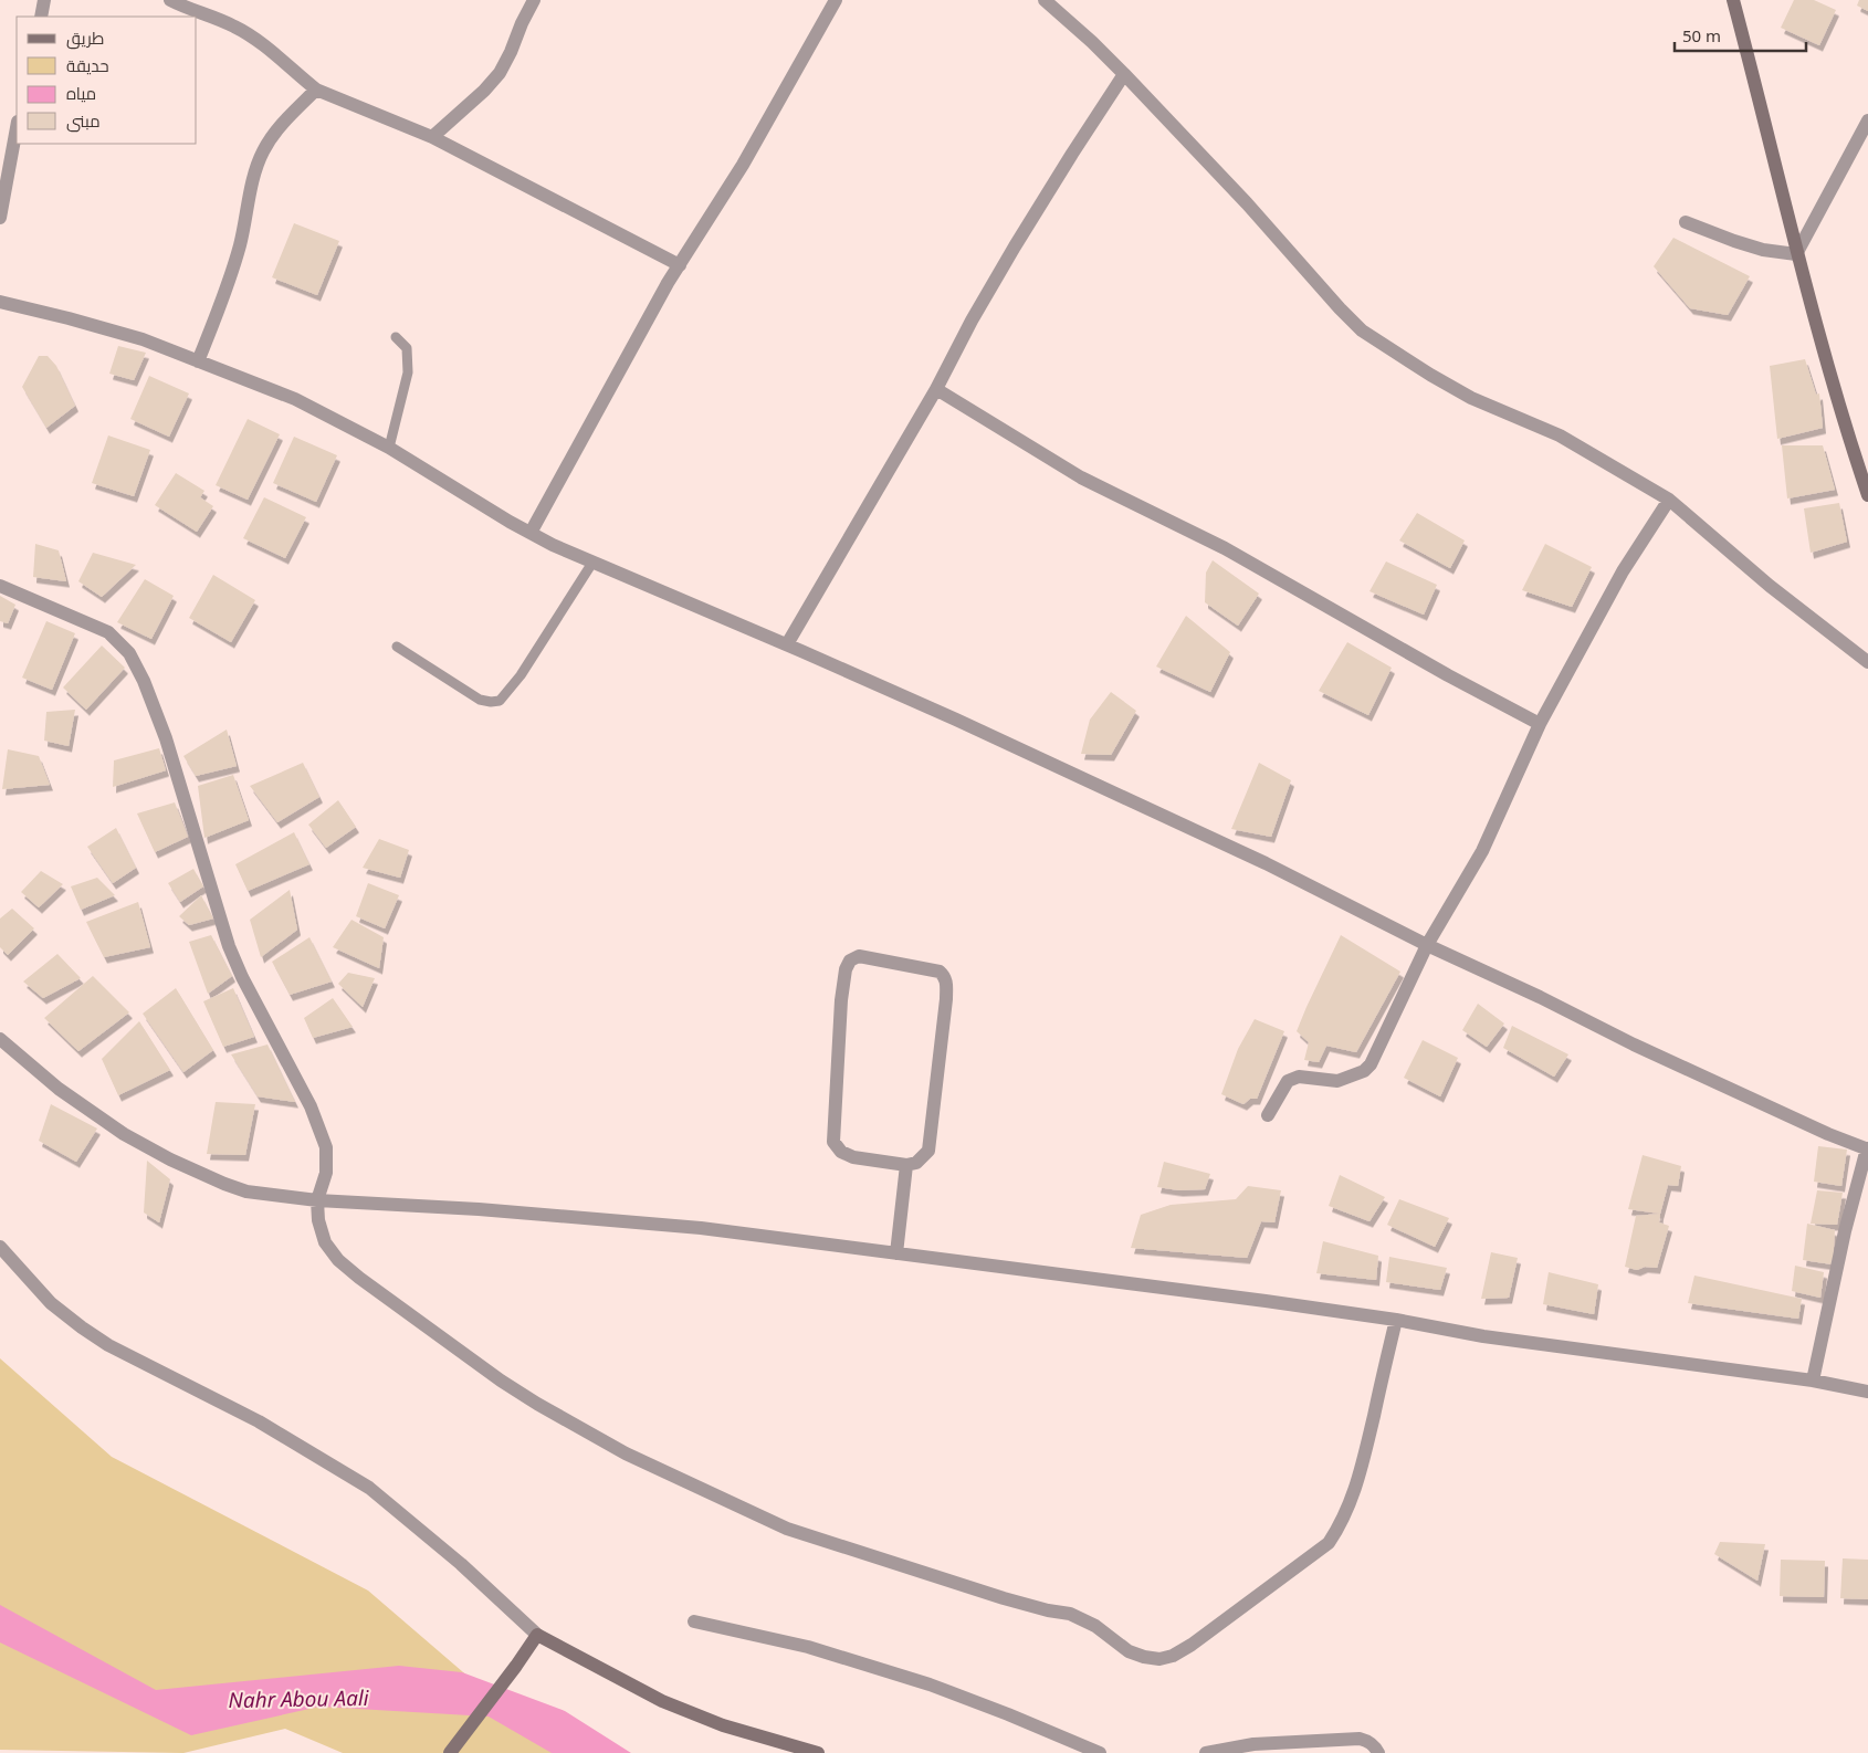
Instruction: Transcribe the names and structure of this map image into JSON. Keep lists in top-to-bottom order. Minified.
{"water":["Nahr Abou Aali"],"legend":["طريق","حديقة","مياه","مبنى"],"scale_bar":"50 m"}
